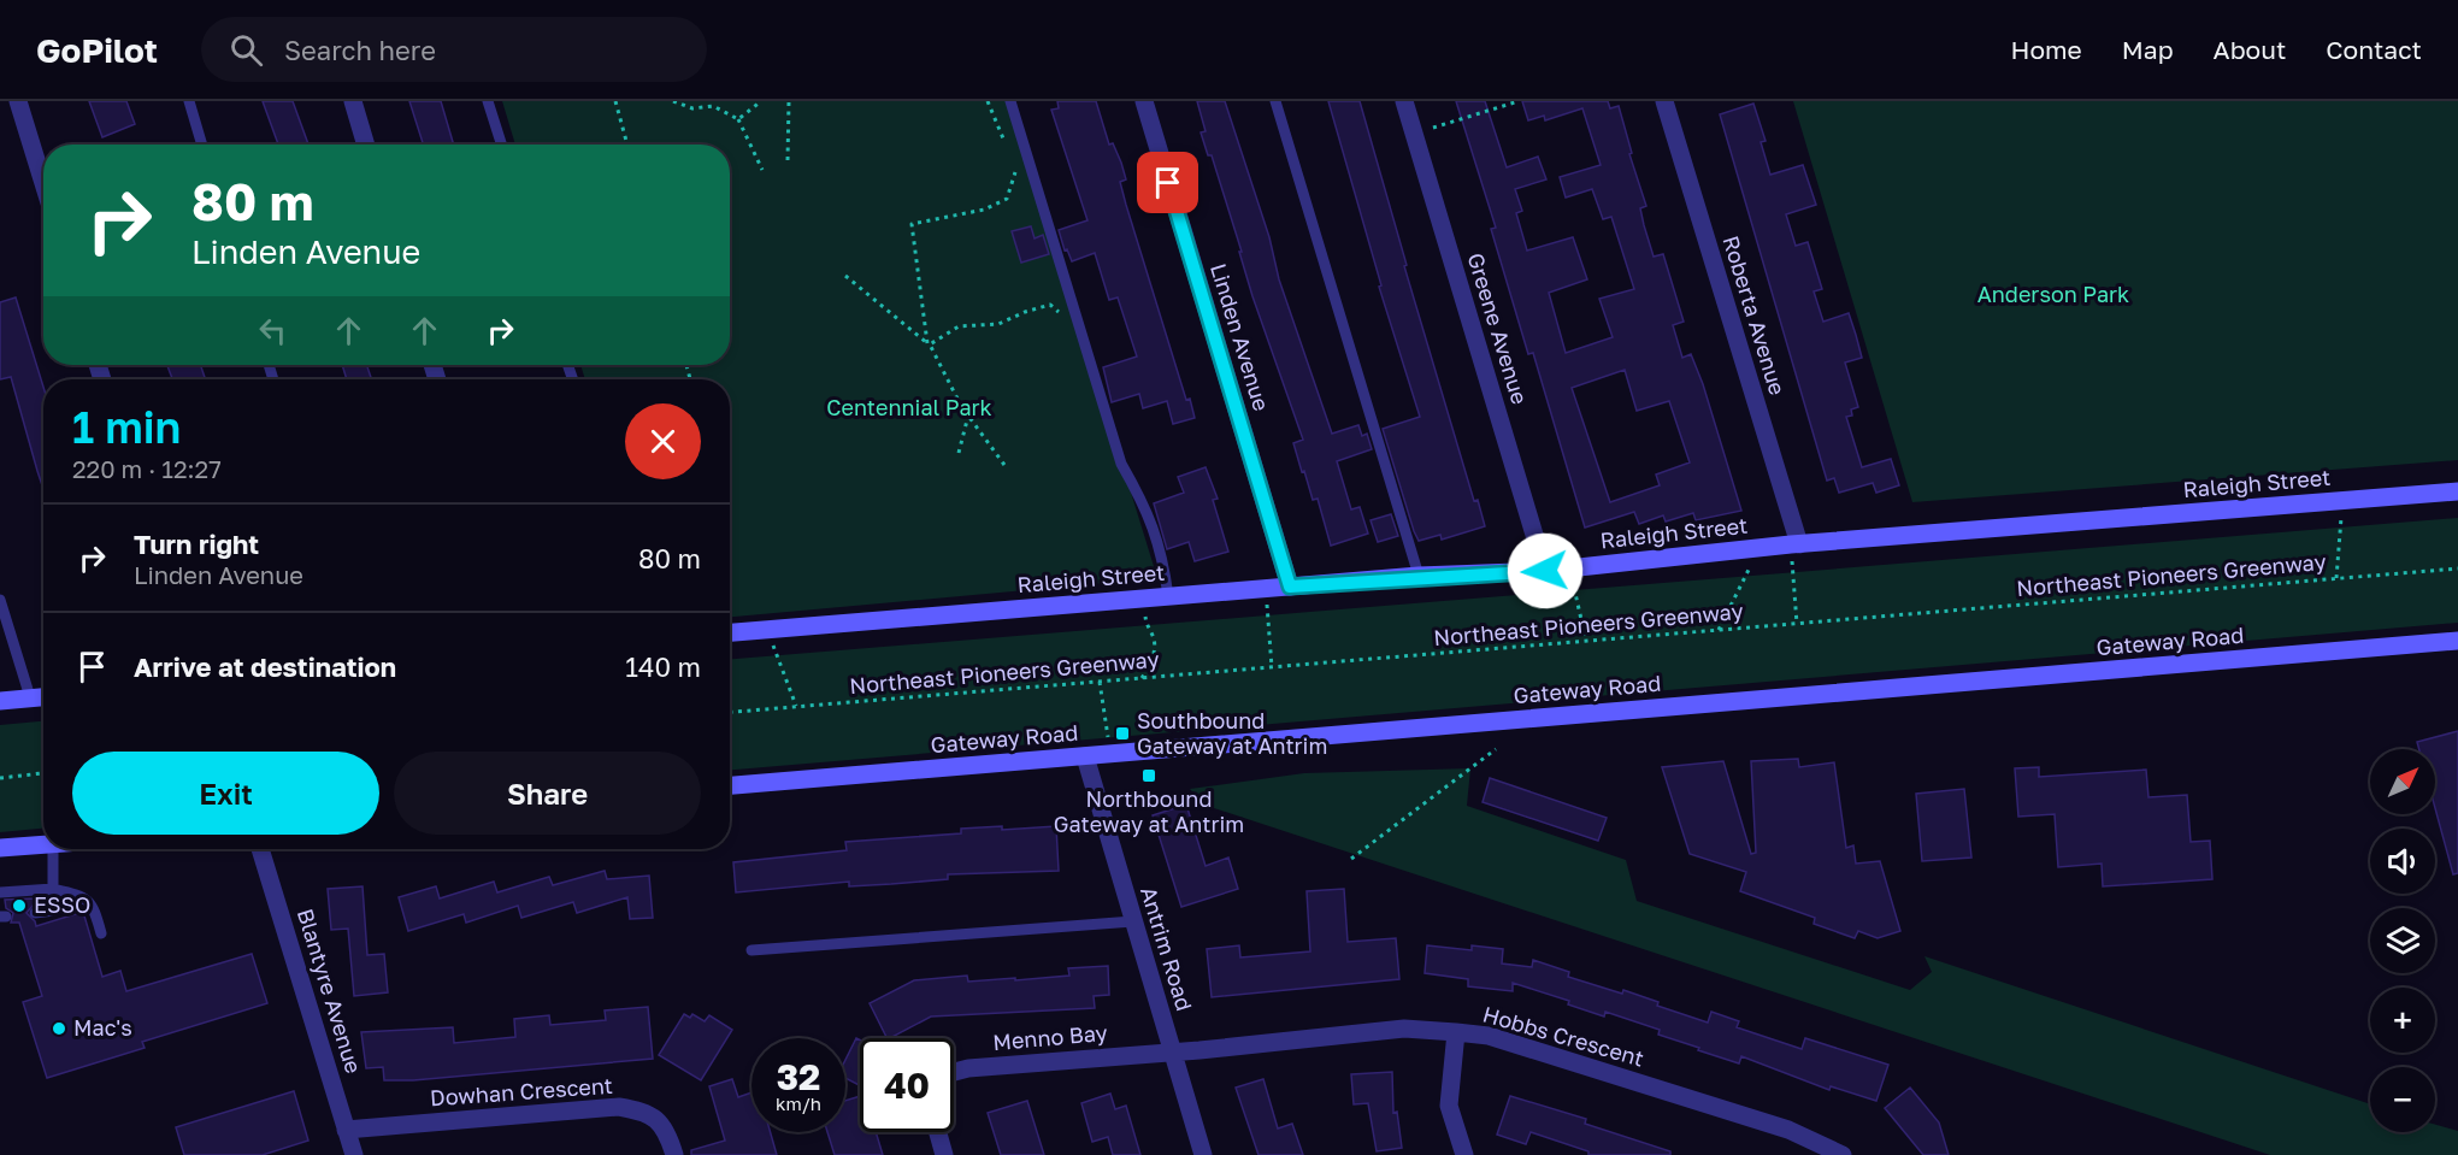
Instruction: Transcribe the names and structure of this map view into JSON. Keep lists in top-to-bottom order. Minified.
{"streets":{"main road":["Raleigh Street","Gateway Road"],"street":["Roberta Avenue","Greene Avenue","Linden Avenue","Antrim Road","Blantyre Avenue","Hobbs Crescent","Menno Bay","Dowhan Crescent"],"path":["Northeast Pioneers Greenway"]},"crossings":[["Roberta Avenue","Raleigh Street"],["Greene Avenue","Raleigh Street"],["Linden Avenue","Raleigh Street"],["Gateway Road","Antrim Road"],["Antrim Road","Hobbs Crescent"],["Antrim Road","Menno Bay"],["Blantyre Avenue","Dowhan Crescent"],["Hobbs Crescent","Menno Bay"]],"parks":["Anderson Park","Centennial Park"],"places":{"transit":["Southbound Gateway at Antrim","Northbound Gateway at Antrim"],"other":["ESSO","Mac's"]},"north":"top right","page":{"header":"GoPilot","search":"Search here","nav":["Home","Map","About","Contact"],"turn":["80 m","Linden Avenue"],"heading":["1 min","220 m · 12:27"],"list":[{"name":"Turn right","note":"Linden Avenue","value":"80 m"},{"name":"Arrive at destination","value":"140 m"}],"buttons":["Exit","Share"],"map_buttons":["+","−"],"speed":"32 km/h","limit":"40"}}
